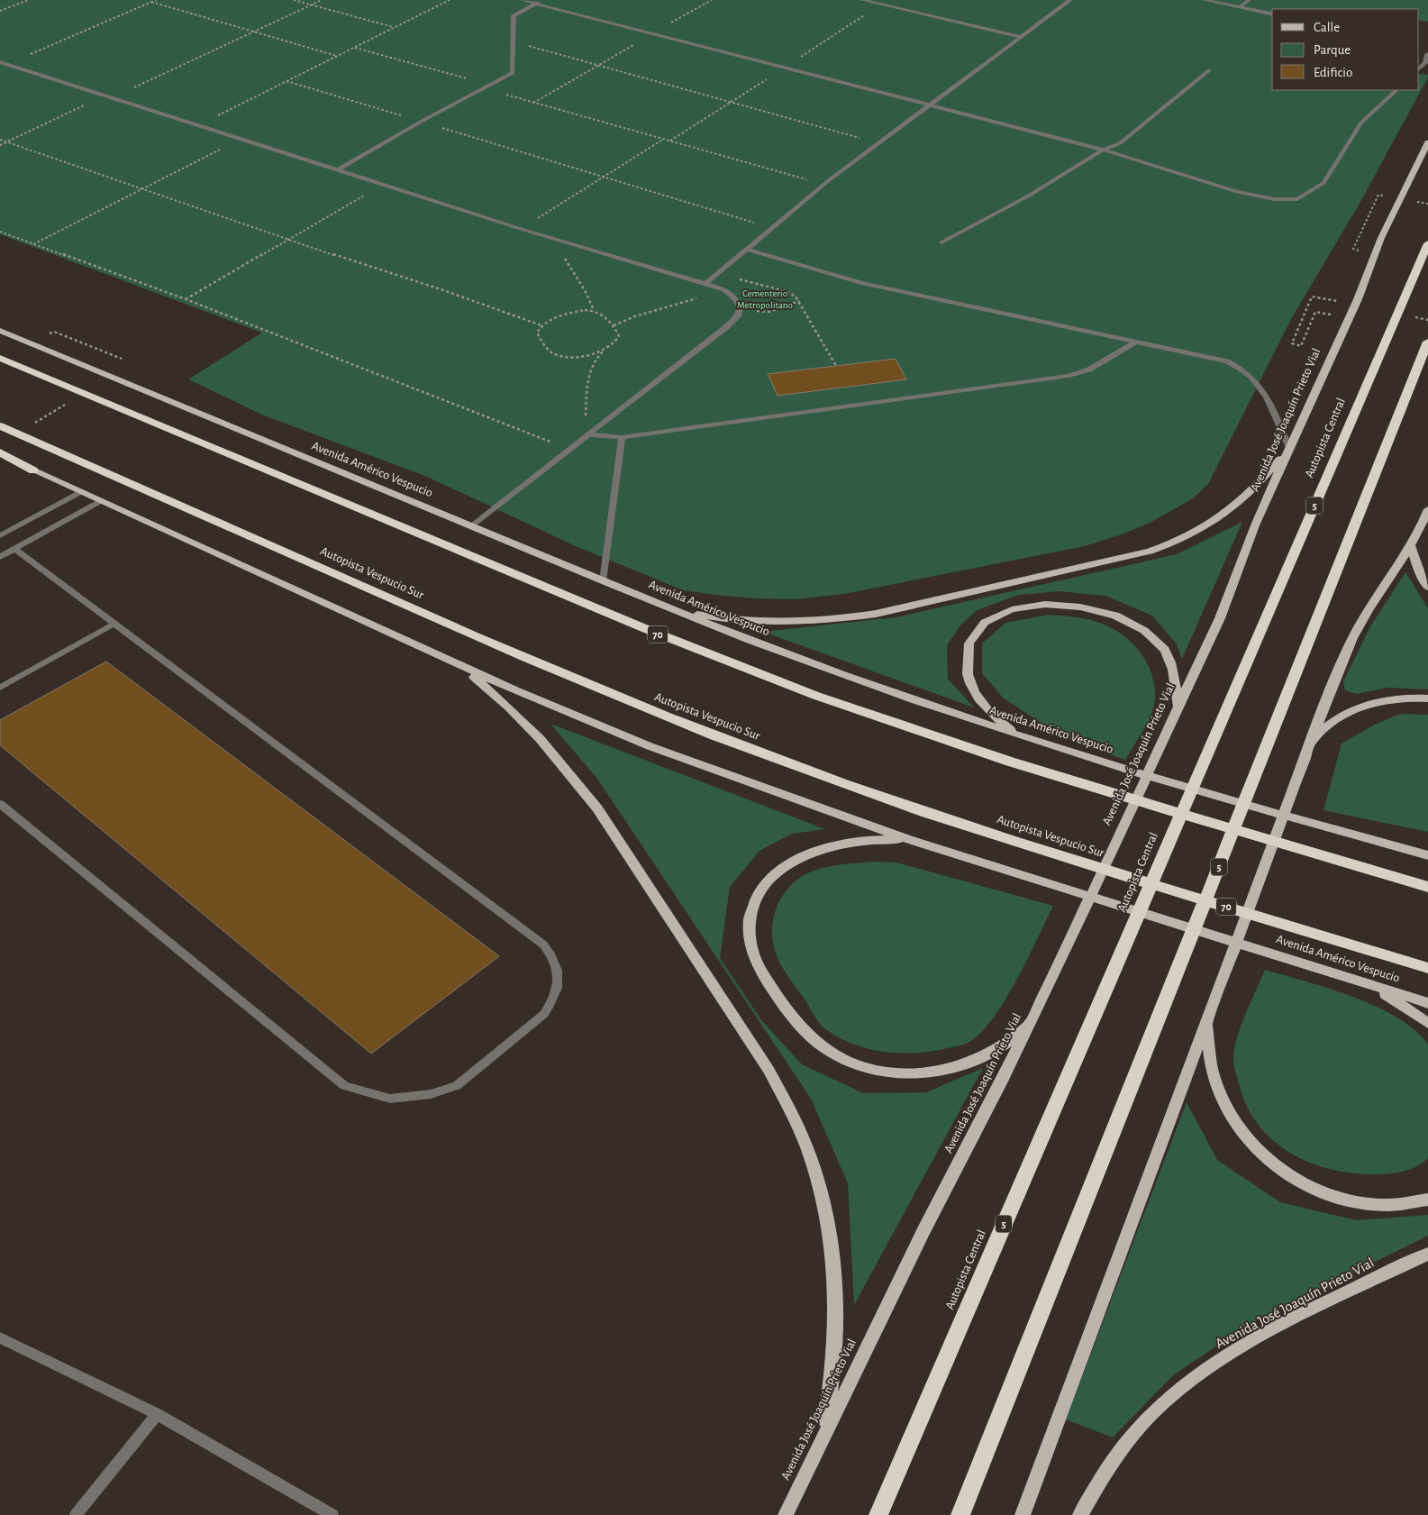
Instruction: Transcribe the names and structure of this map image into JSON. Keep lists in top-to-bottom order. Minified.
{"streets":{"highway":["Autopista Central","5","Autopista Vespucio Sur","70"],"main road":["Avenida José Joaquín Prieto Vial","Avenida Américo Vespucio"]},"parks":["Cementerio Metropolitano"],"legend":["Calle","Parque","Edificio"]}
